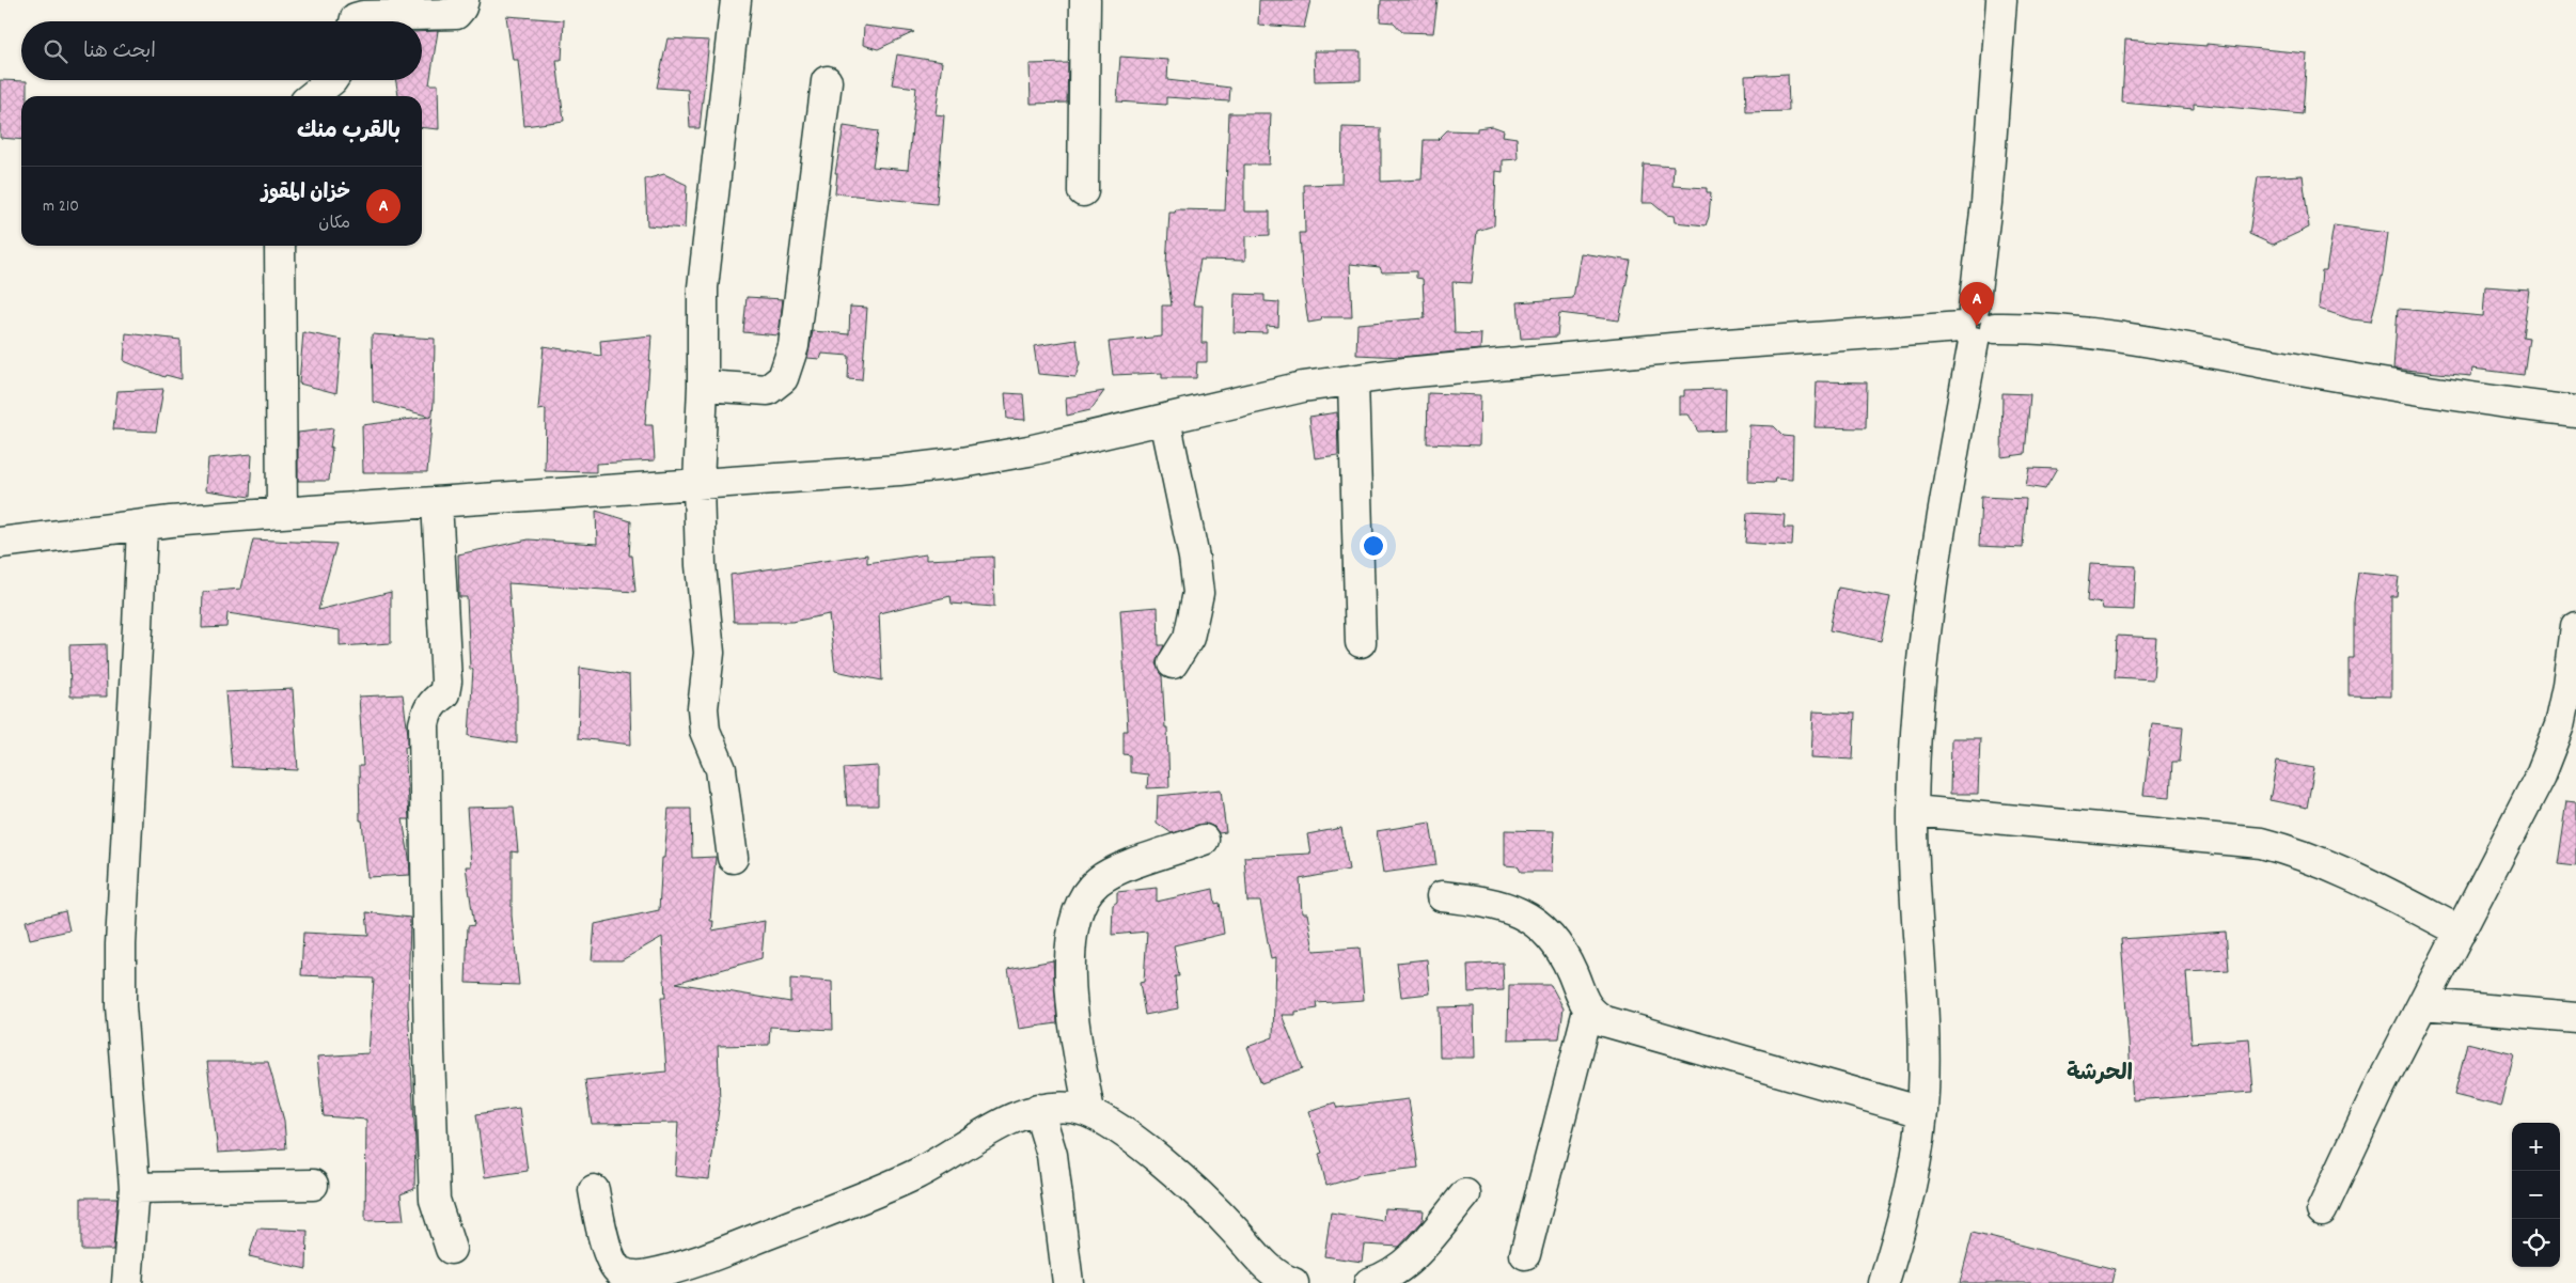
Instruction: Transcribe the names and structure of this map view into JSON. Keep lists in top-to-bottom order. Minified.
{"districts":["الحرشة"],"page":{"search":"ابحث هنا","heading":"بالقرب منك","list":[{"mark":"A","name":"خزان المقوز","note":"مكان","value":"210 m"}],"pins":"A","map_buttons":["+","−"]}}
